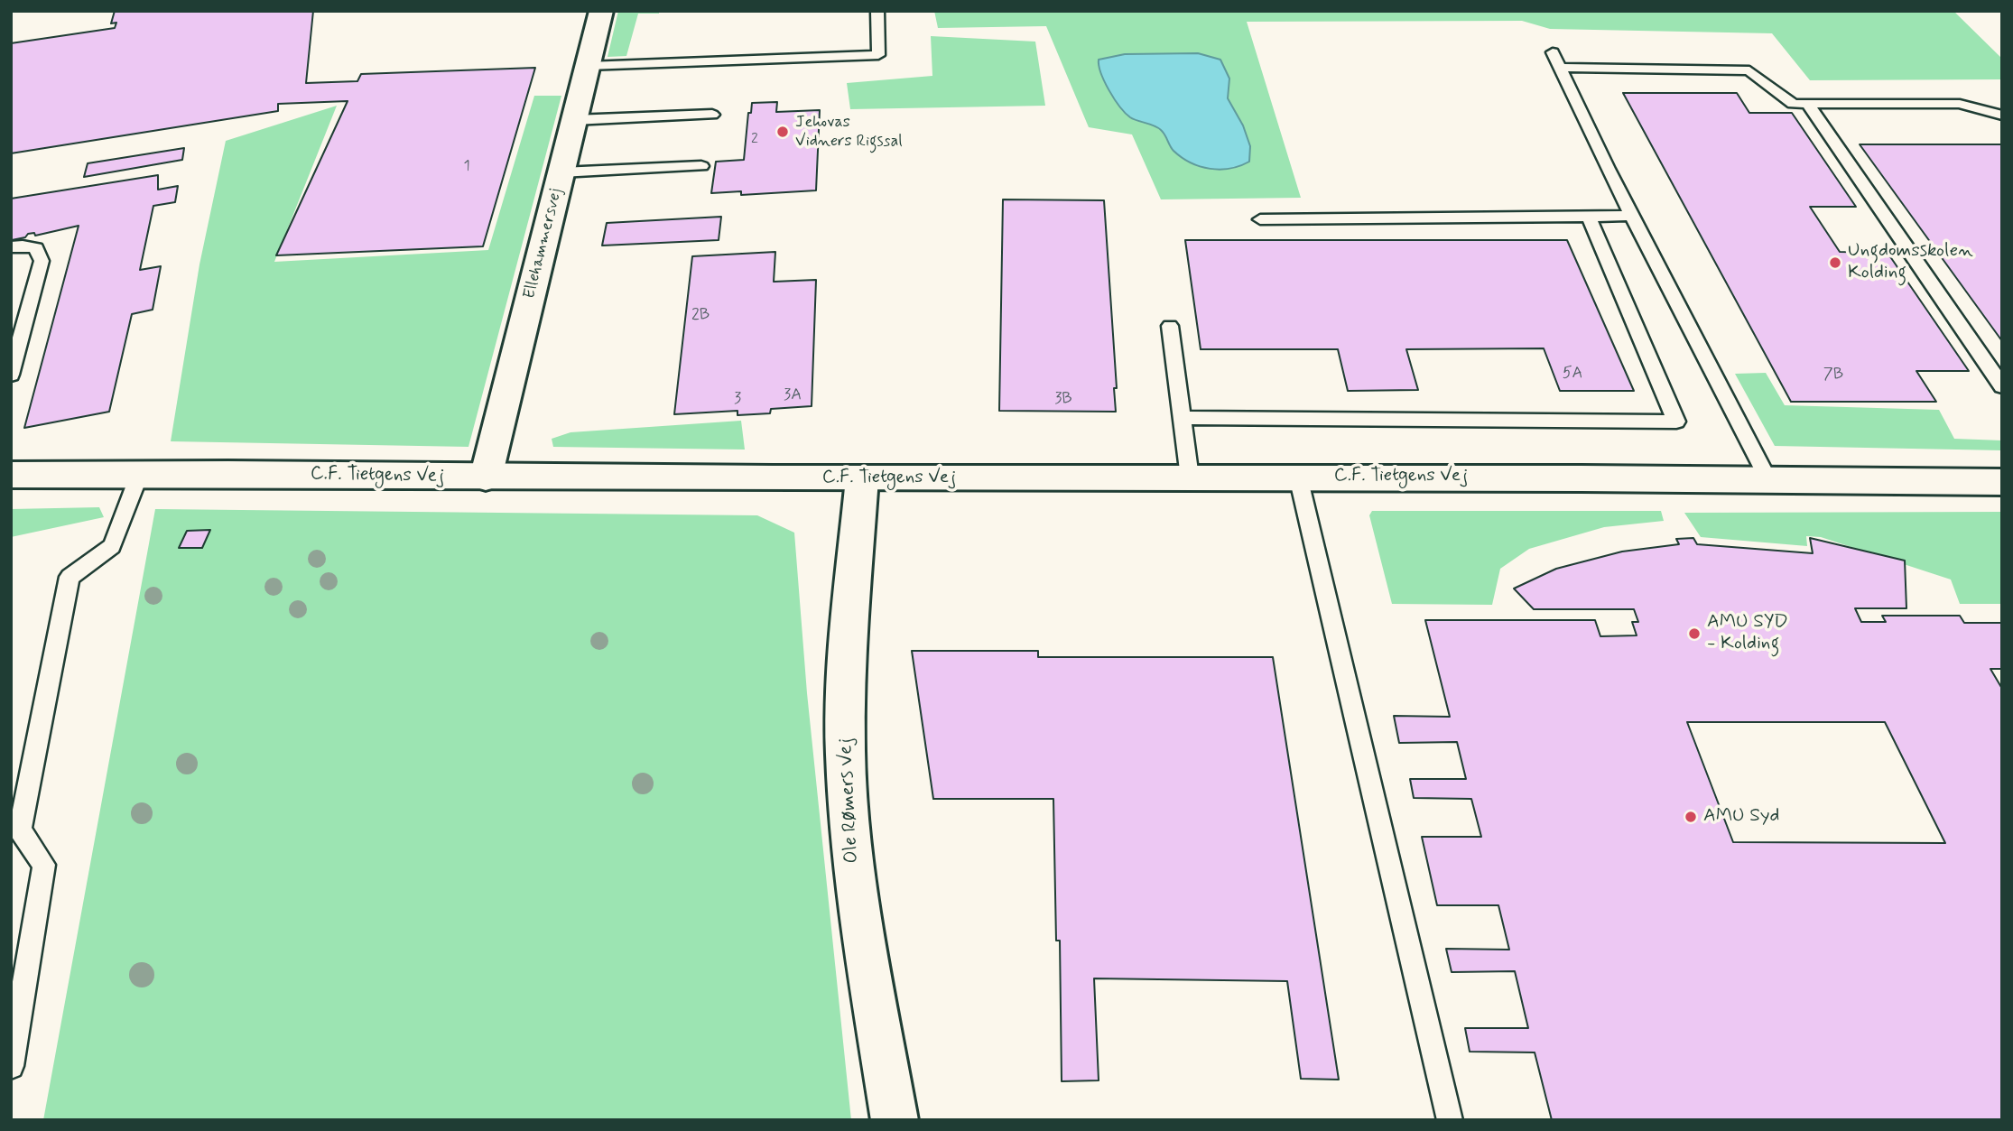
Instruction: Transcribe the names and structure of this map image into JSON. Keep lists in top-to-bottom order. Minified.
{"streets":{"street":["Ellehammersvej","C.F. Tietgens Vej","Ole Rømers Vej"]},"crossings":[["Ellehammersvej","C.F. Tietgens Vej"],["C.F. Tietgens Vej","Ole Rømers Vej"]],"places":["Jehovas Vidners Rigssal","Ungdomsskolen Kolding","AMU SYD - Kolding","AMU Syd"],"house_numbers":["2","1","2B","5A","7B","3A","3","3B"]}
